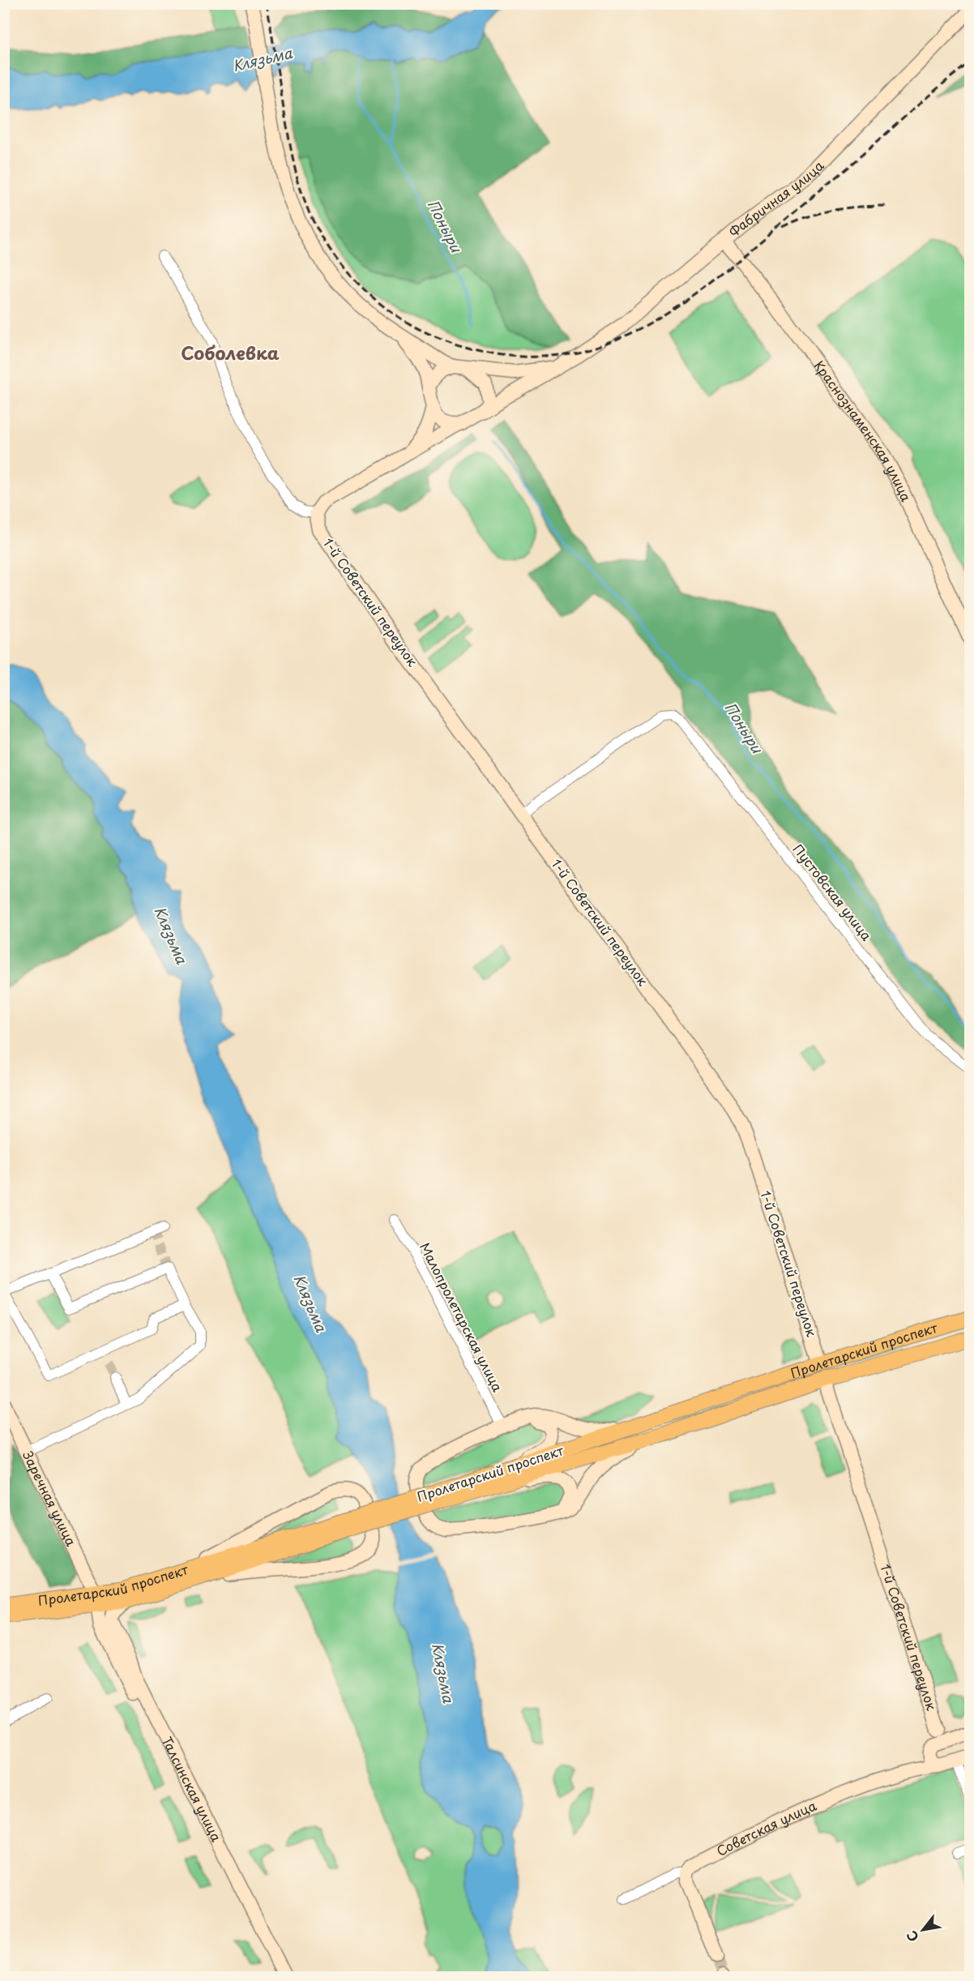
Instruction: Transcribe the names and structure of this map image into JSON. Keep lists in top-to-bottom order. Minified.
{"streets":{"main road":["Пролетарский проспект"],"street":["Фабричная улица","Краснознаменская улица","1-й Советский переулок","Пустовская улица","Малопролетарская улица","Заречная улица","Талсинская улица","Советская улица"]},"crossings":[["Фабричная улица","Краснознаменская улица"],["Фабричная улица","1-й Советский переулок"],["1-й Советский переулок","Пустовская улица"],["1-й Советский переулок","Пролетарский проспект"],["Пролетарский проспект","Заречная улица"],["Пролетарский проспект","Талсинская улица"],["Заречная улица","Талсинская улица"]],"districts":["Соболевка"],"water":["Клязьма","Поныри"],"north":"bottom left"}
